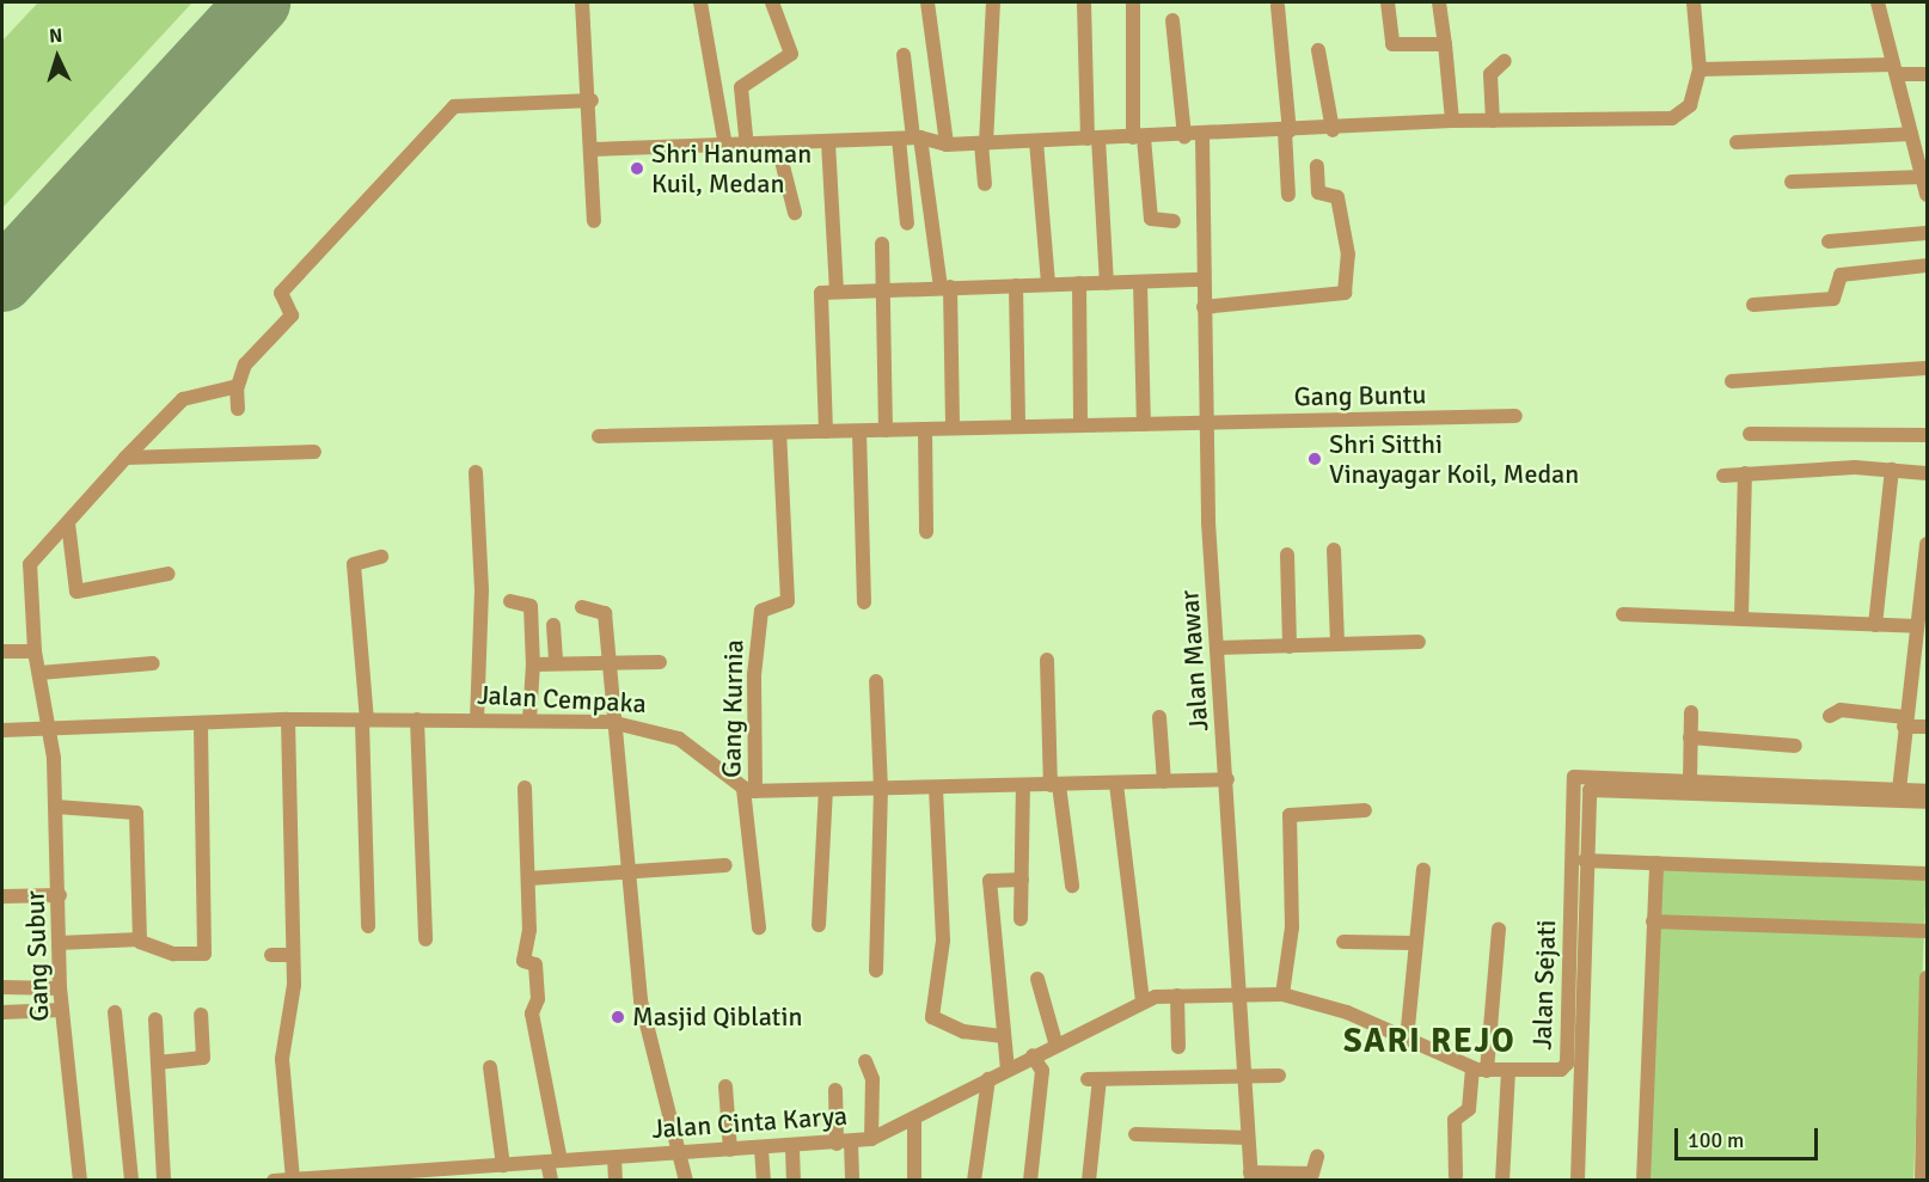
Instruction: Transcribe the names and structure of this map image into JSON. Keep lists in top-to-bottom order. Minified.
{"streets":{"street":["Gang Buntu","Jalan Mawar","Jalan Cempaka","Gang Kurnia","Gang Subur","Jalan Sejati","Jalan Cinta Karya"]},"crossings":[["Gang Buntu","Jalan Mawar"],["Gang Buntu","Gang Kurnia"],["Jalan Mawar","Jalan Sejati"],["Jalan Mawar","Jalan Cinta Karya"],["Jalan Cempaka","Gang Kurnia"],["Jalan Cempaka","Gang Subur"],["Jalan Sejati","Jalan Cinta Karya"]],"districts":["SARI REJO"],"places":["Shri Hanuman Kuil, Medan","Shri Sitthi Vinayagar Koil, Medan","Masjid Qiblatin"],"scale_bar":"100 m","north":"top"}
